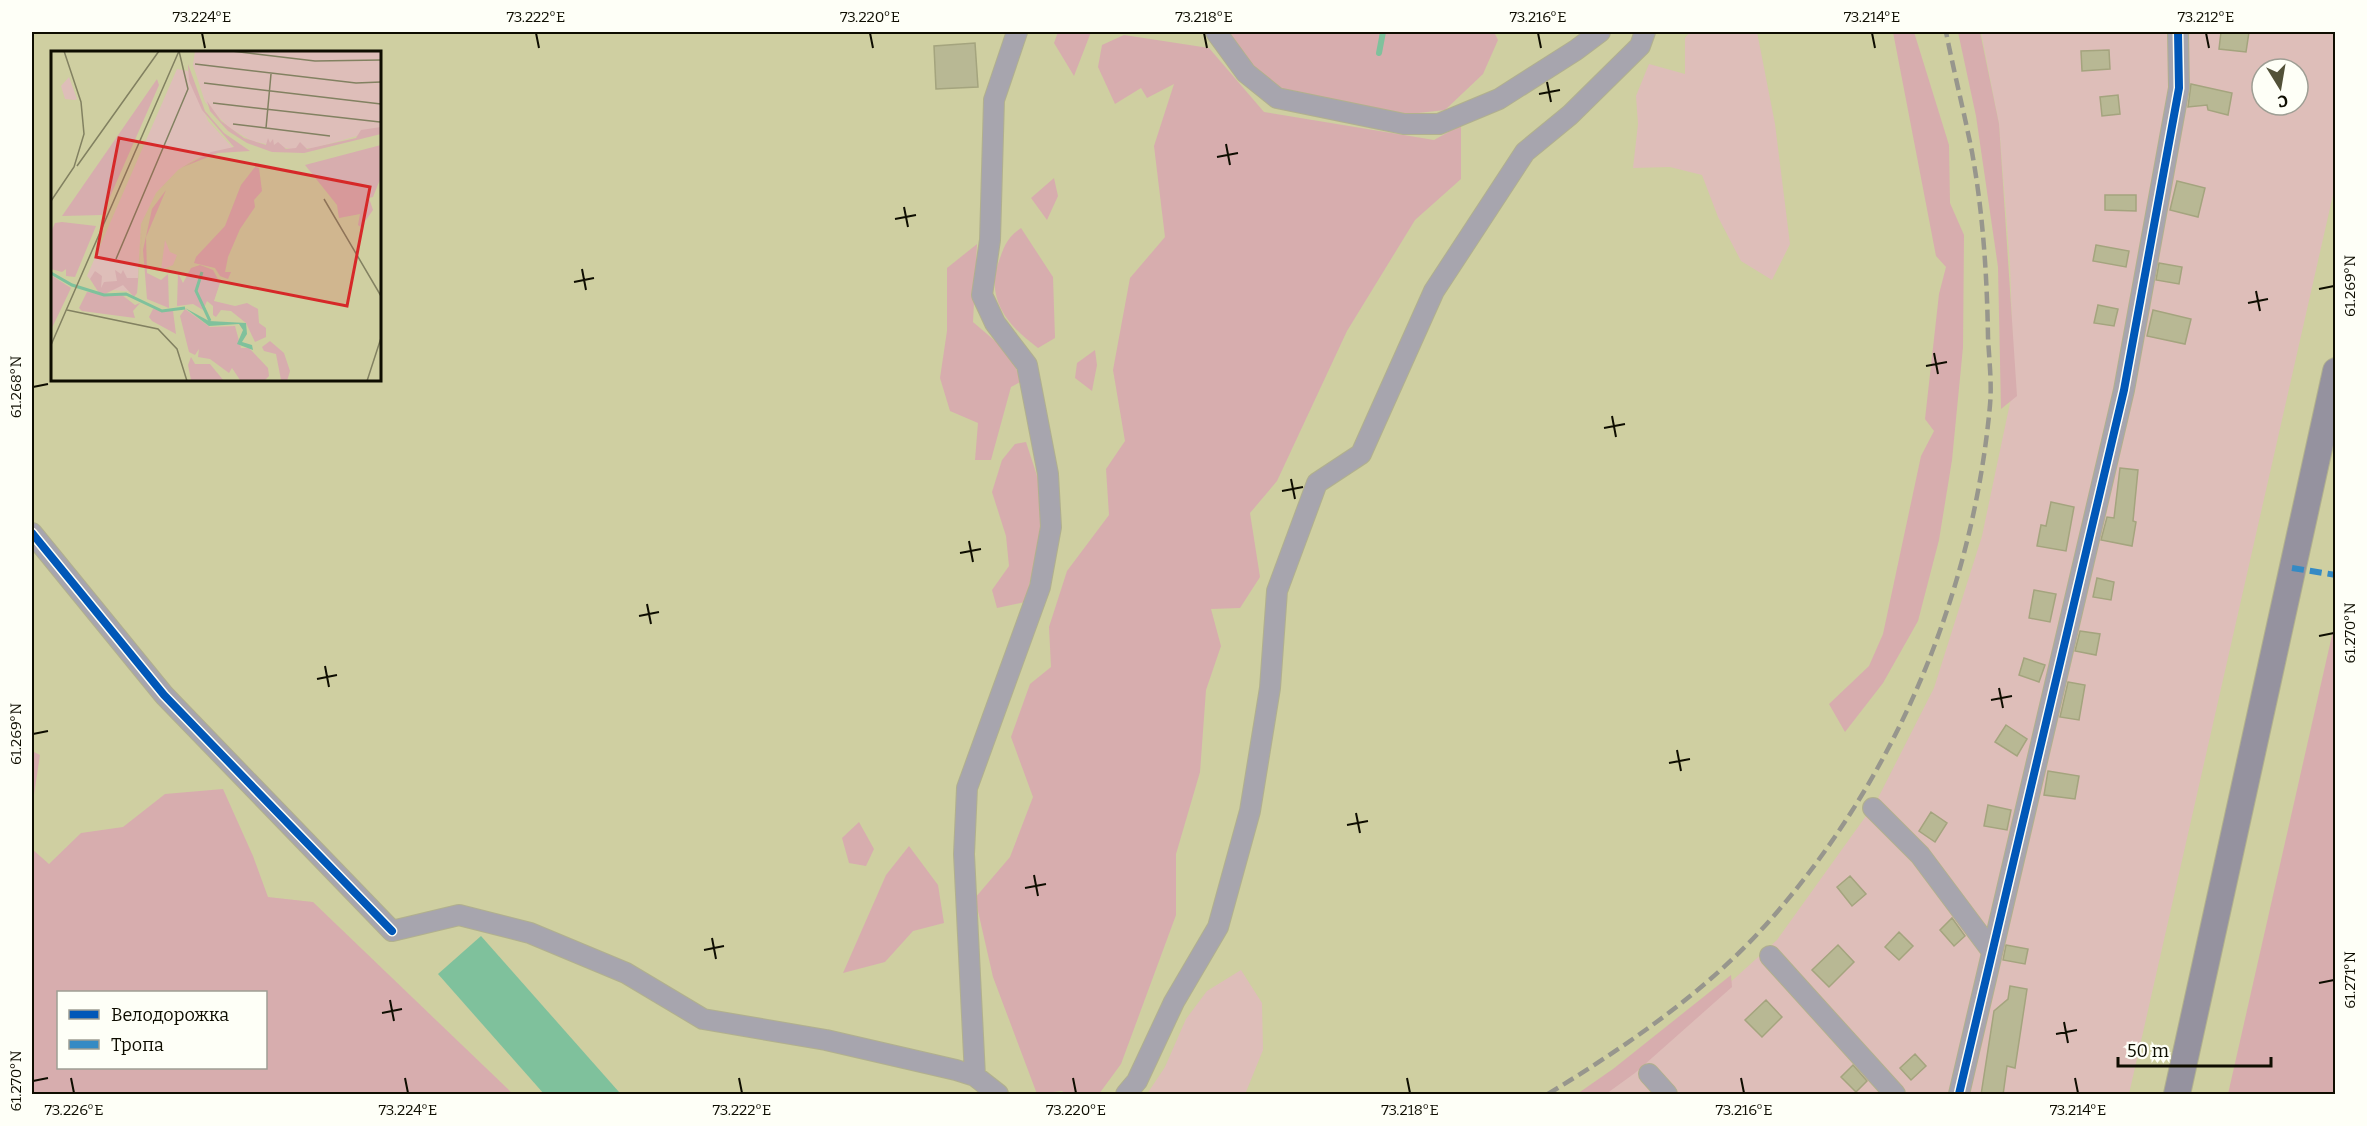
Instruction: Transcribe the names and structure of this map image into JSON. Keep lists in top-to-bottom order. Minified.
{"legend":["Велодорожка","Тропа"],"scale_bar":"50 m","north":"bottom","coordinates":["73.224°E","73.222°E","73.220°E","73.218°E","73.216°E","73.214°E","73.212°E","61.269°N","61.268°N","61.270°N","61.271°N","73.226°E"]}
